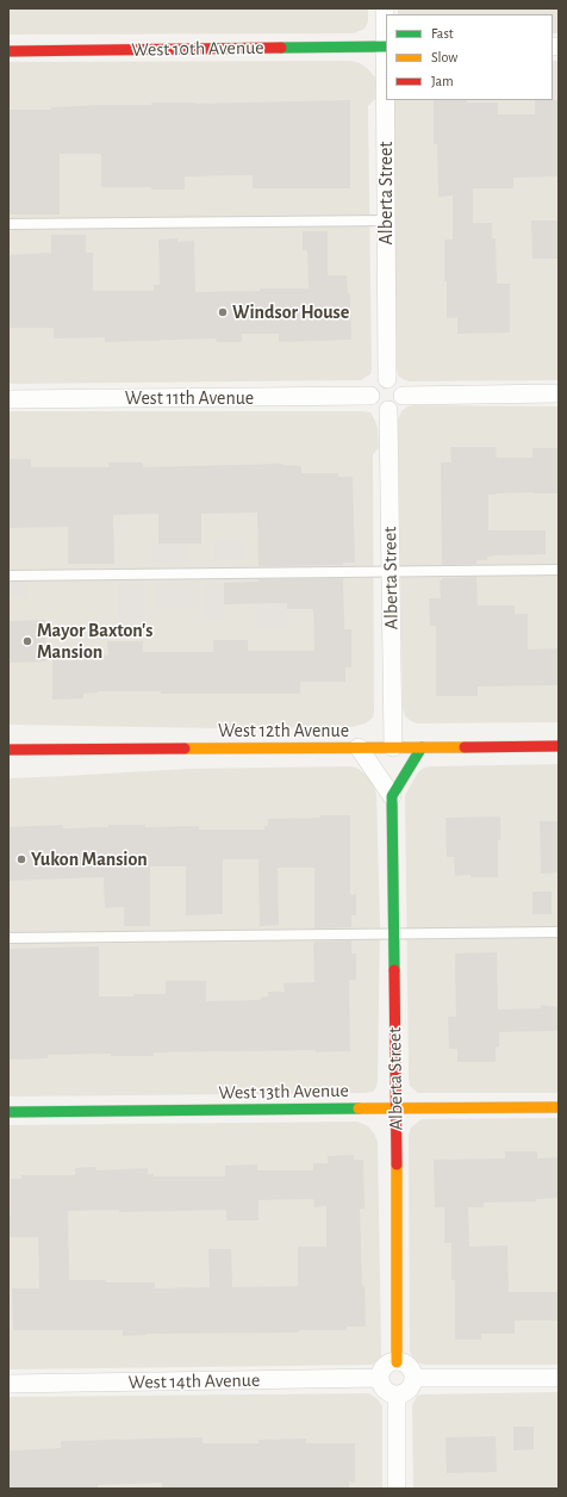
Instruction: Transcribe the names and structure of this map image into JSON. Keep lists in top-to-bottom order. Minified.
{"streets":{"street":["West 10th Avenue","Alberta Street","West 11th Avenue","West 12th Avenue","West 13th Avenue","West 14th Avenue"]},"crossings":[["West 10th Avenue","Alberta Street"],["Alberta Street","West 11th Avenue"],["Alberta Street","West 12th Avenue"],["Alberta Street","West 13th Avenue"],["Alberta Street","West 14th Avenue"]],"places":["Windsor House","Mayor Baxton's Mansion","Yukon Mansion"],"legend":["Fast","Slow","Jam"]}
